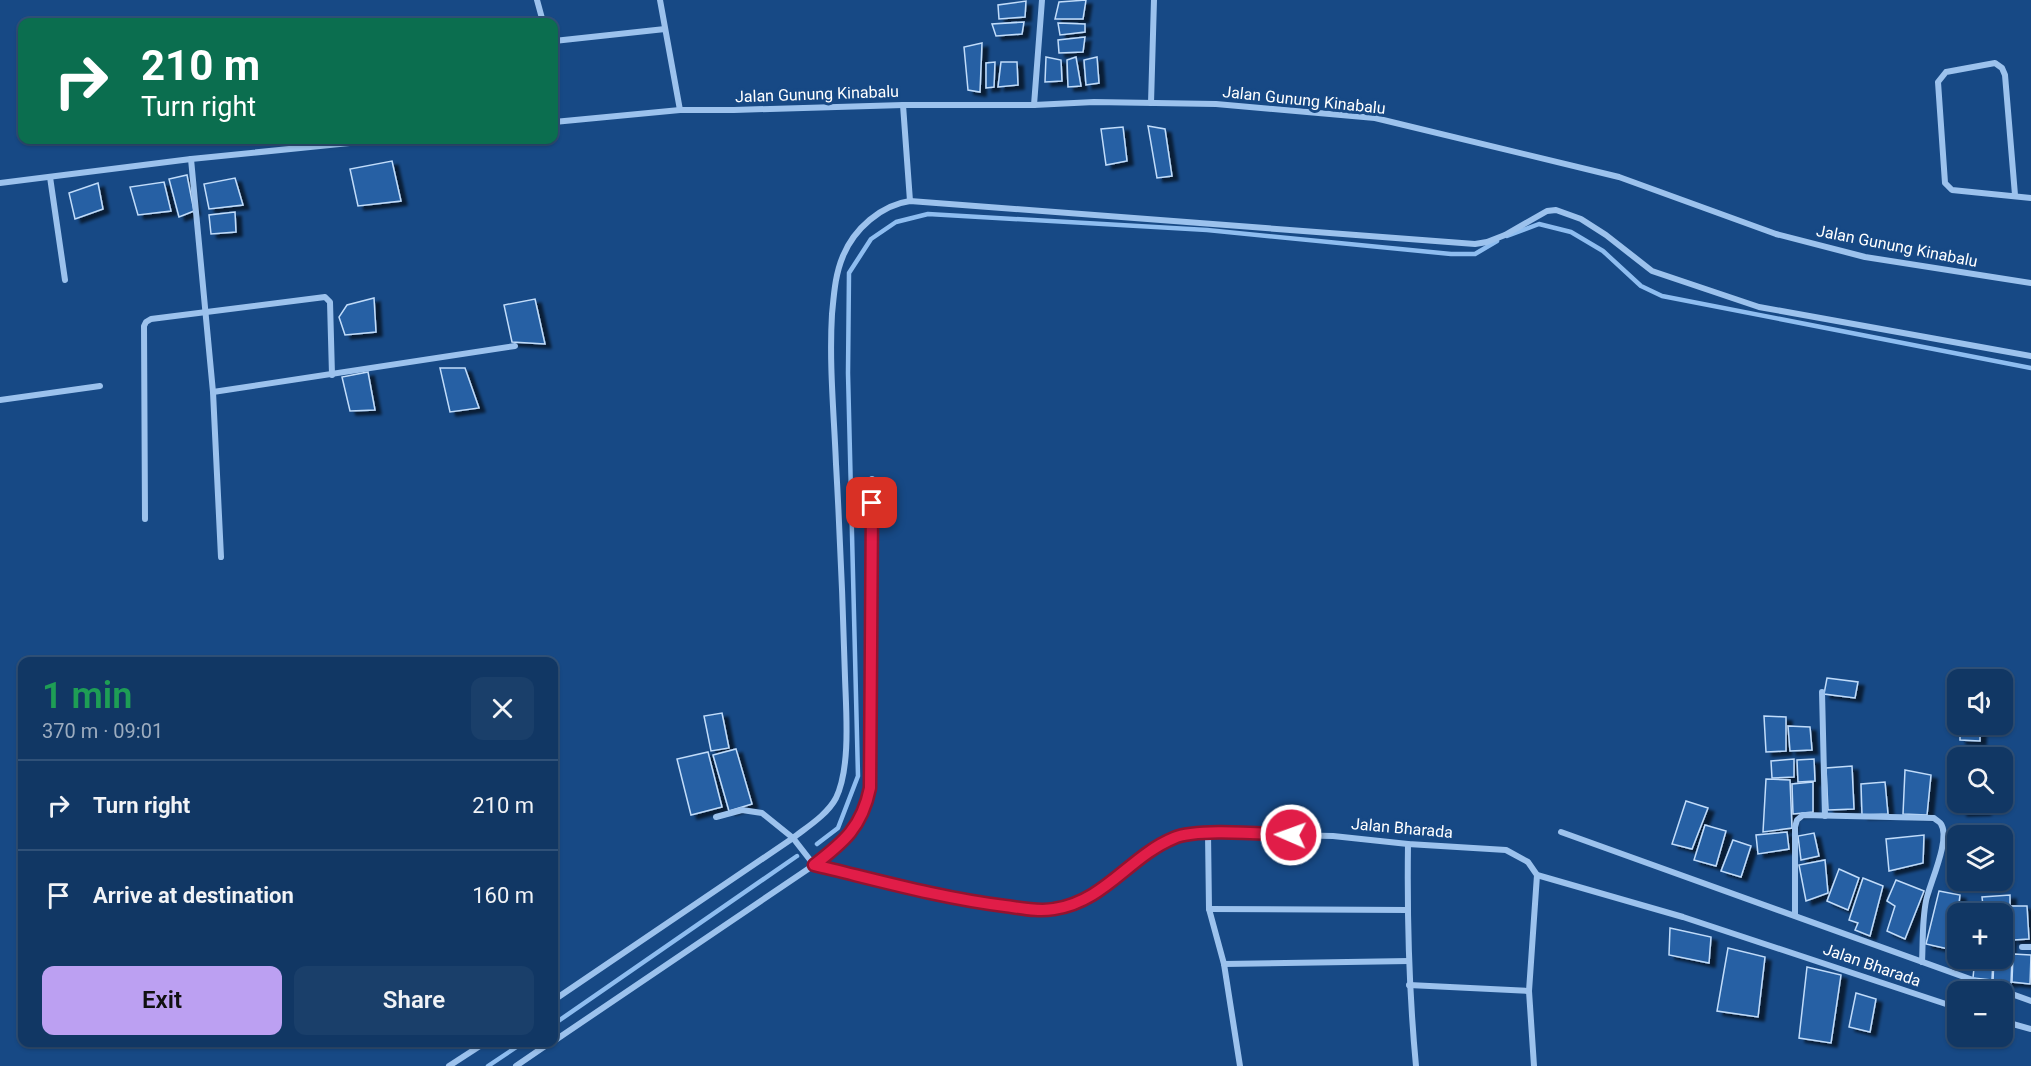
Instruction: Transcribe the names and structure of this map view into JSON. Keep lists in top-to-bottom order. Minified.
{"streets":{"street":["Jalan Gunung Kinabalu","Jalan Bharada"]},"page":{"turn":["210 m","Turn right"],"heading":["1 min","370 m · 09:01"],"map_buttons":["+","−"],"list":[{"name":"Turn right","value":"210 m"},{"name":"Arrive at destination","value":"160 m"}],"buttons":["Exit","Share"]}}
